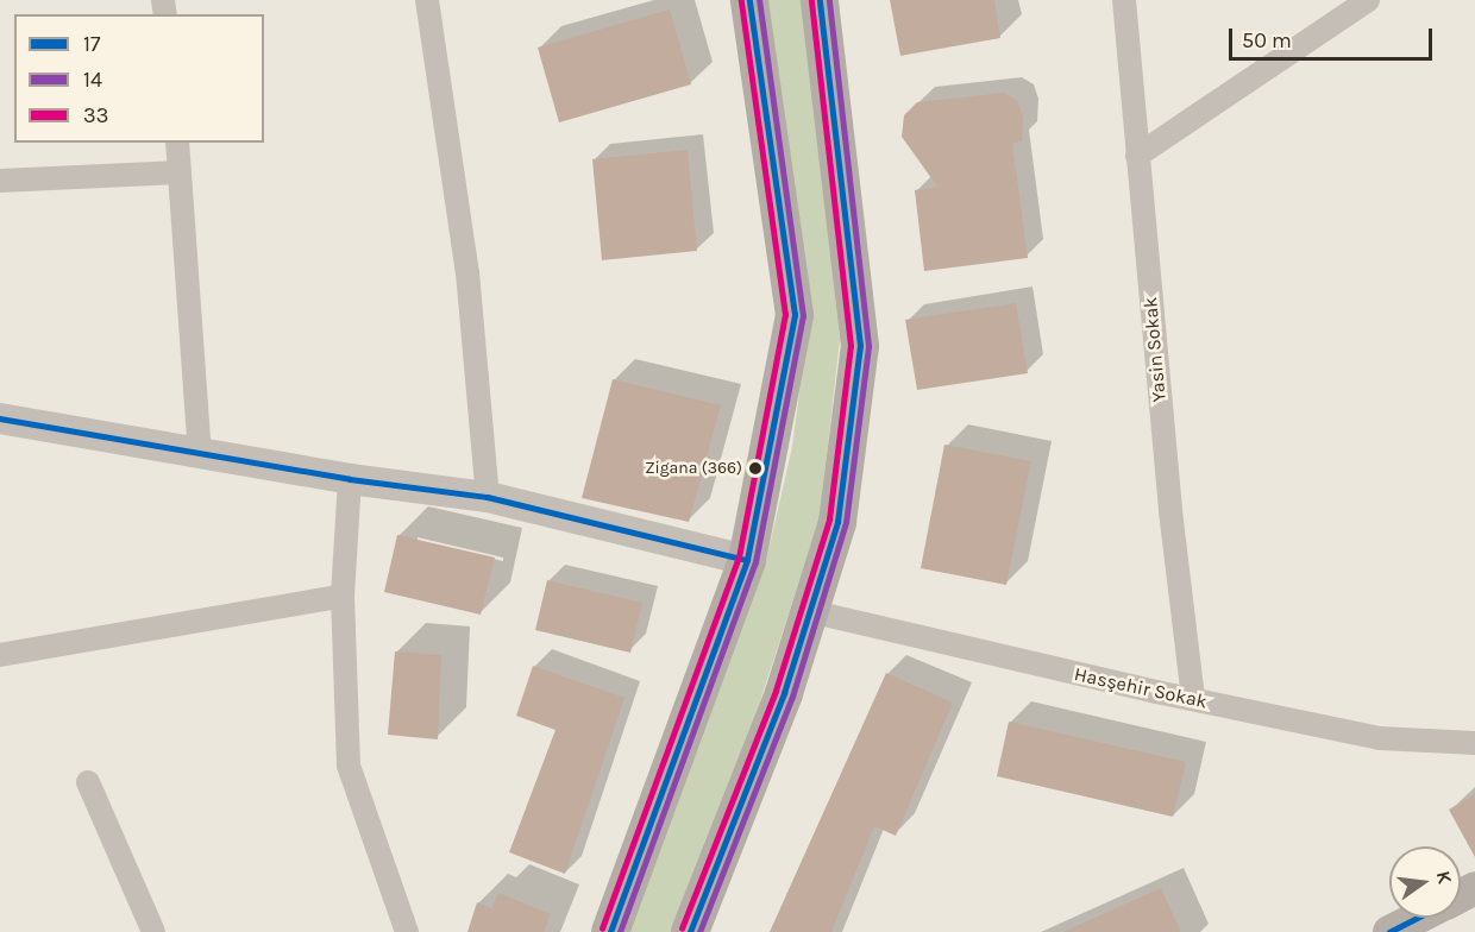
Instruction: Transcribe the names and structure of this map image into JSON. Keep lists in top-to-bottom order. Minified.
{"streets":{"street":["Yasin Sokak","Hasşehir Sokak"]},"crossings":[["Yasin Sokak","Hasşehir Sokak"]],"places":["Zigana (366)"],"lines":["transit line 17","transit line 14","transit line 33"],"legend":["17","14","33"],"scale_bar":"50 m","north":"right"}
